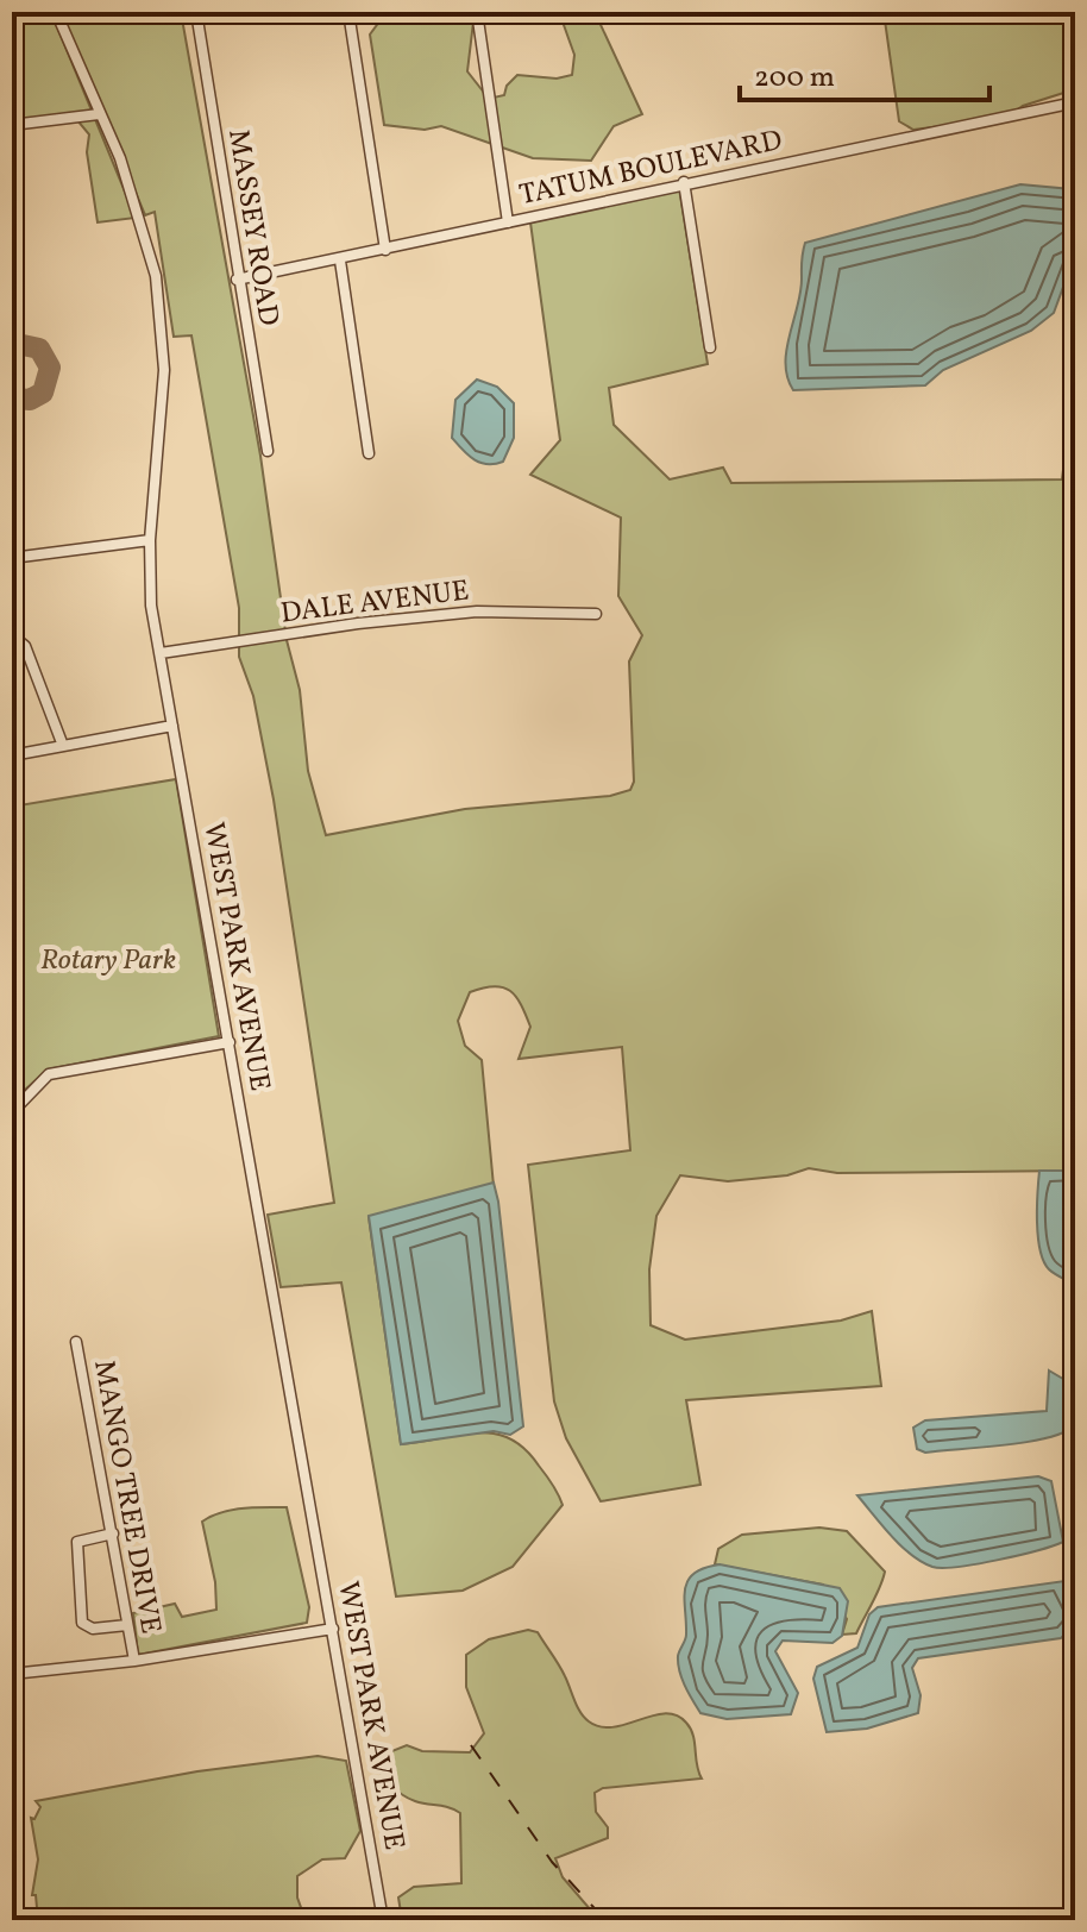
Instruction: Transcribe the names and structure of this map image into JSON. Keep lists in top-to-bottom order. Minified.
{"streets":{"street":["TATUM BOULEVARD","MASSEY ROAD","DALE AVENUE","WEST PARK AVENUE","MANGO TREE DRIVE"]},"crossings":[["TATUM BOULEVARD","MASSEY ROAD"],["DALE AVENUE","WEST PARK AVENUE"],["WEST PARK AVENUE","MANGO TREE DRIVE"]],"parks":["Rotary Park"],"scale_bar":"200 m"}
